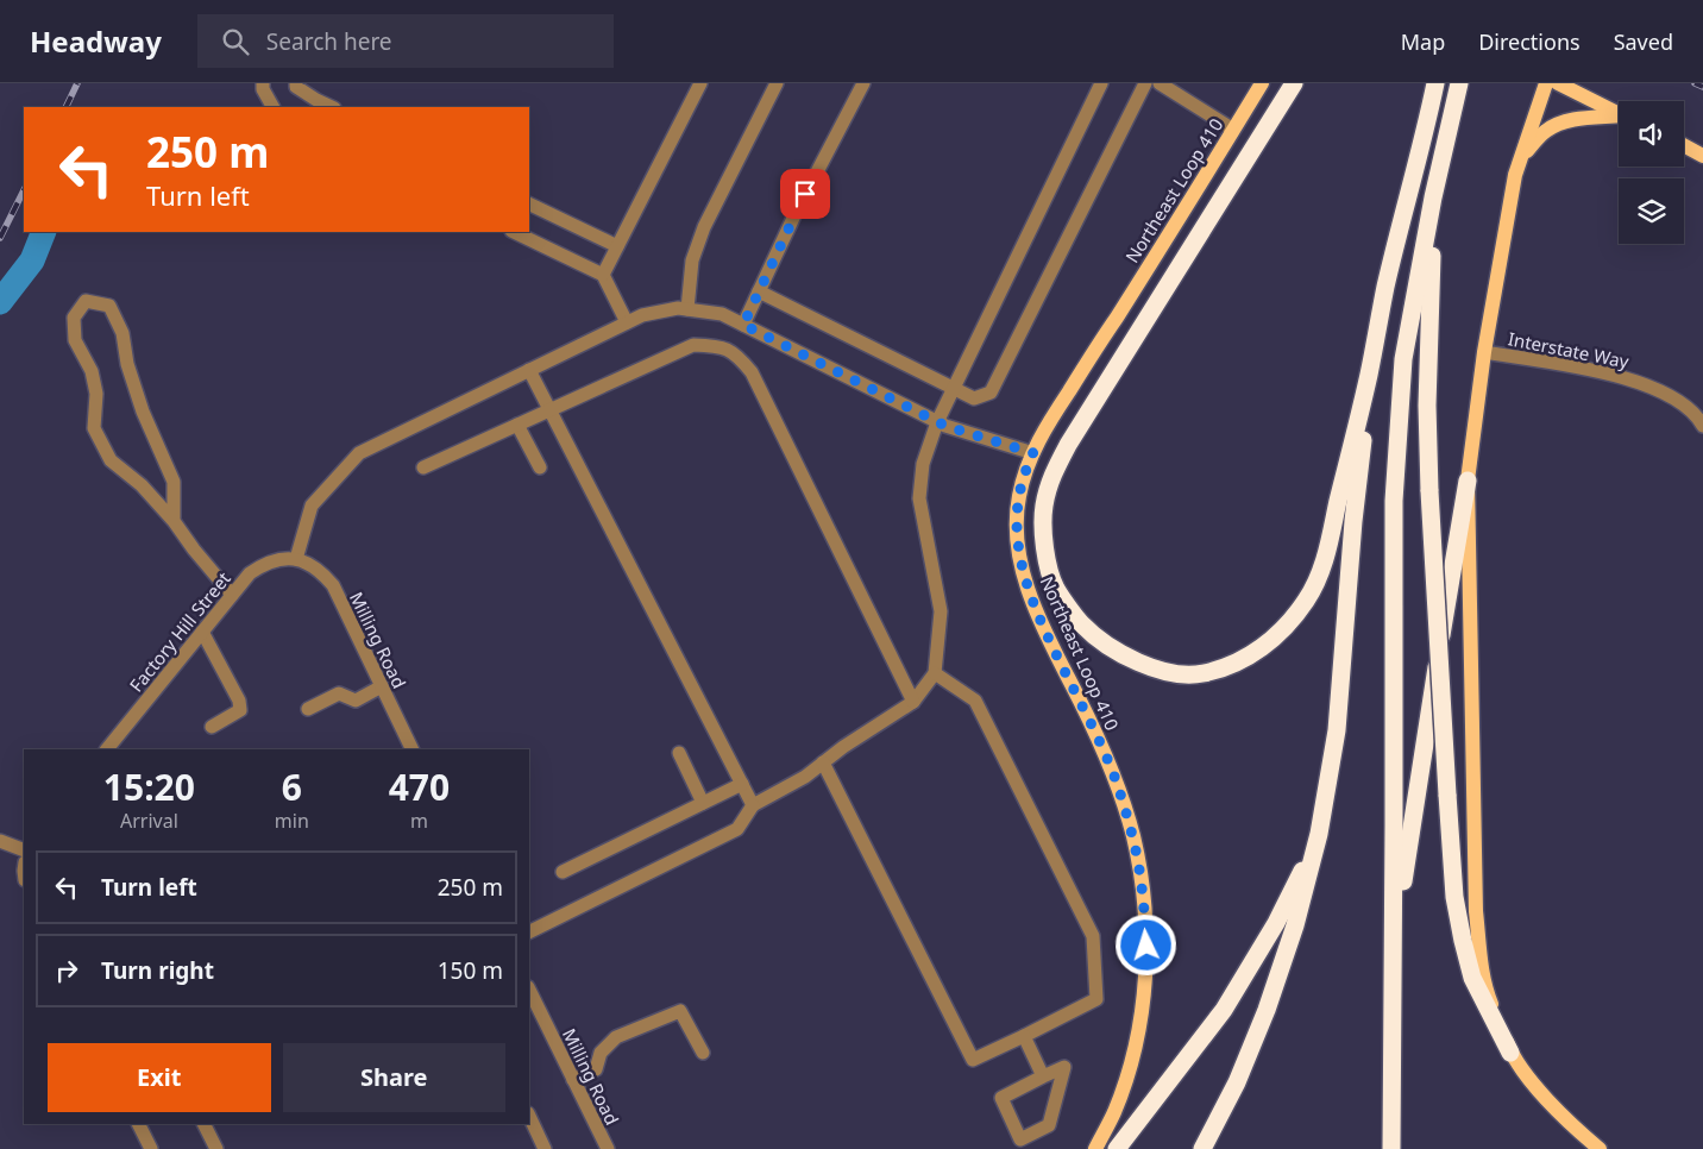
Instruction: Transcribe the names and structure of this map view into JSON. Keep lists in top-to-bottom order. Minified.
{"streets":{"main road":["Northeast Loop 410"],"street":["Interstate Way","Factory Hill Street","Milling Road"]},"crossings":[["Factory Hill Street","Milling Road"]],"page":{"header":"Headway","search":"Search here","nav":["Map","Directions","Saved"],"turn":["250 m","Turn left"],"eta":["15:20","Arrival","6","min","470","m"],"list":[{"name":"Turn left","value":"250 m"},{"name":"Turn right","value":"150 m"}],"buttons":["Exit","Share"]}}
